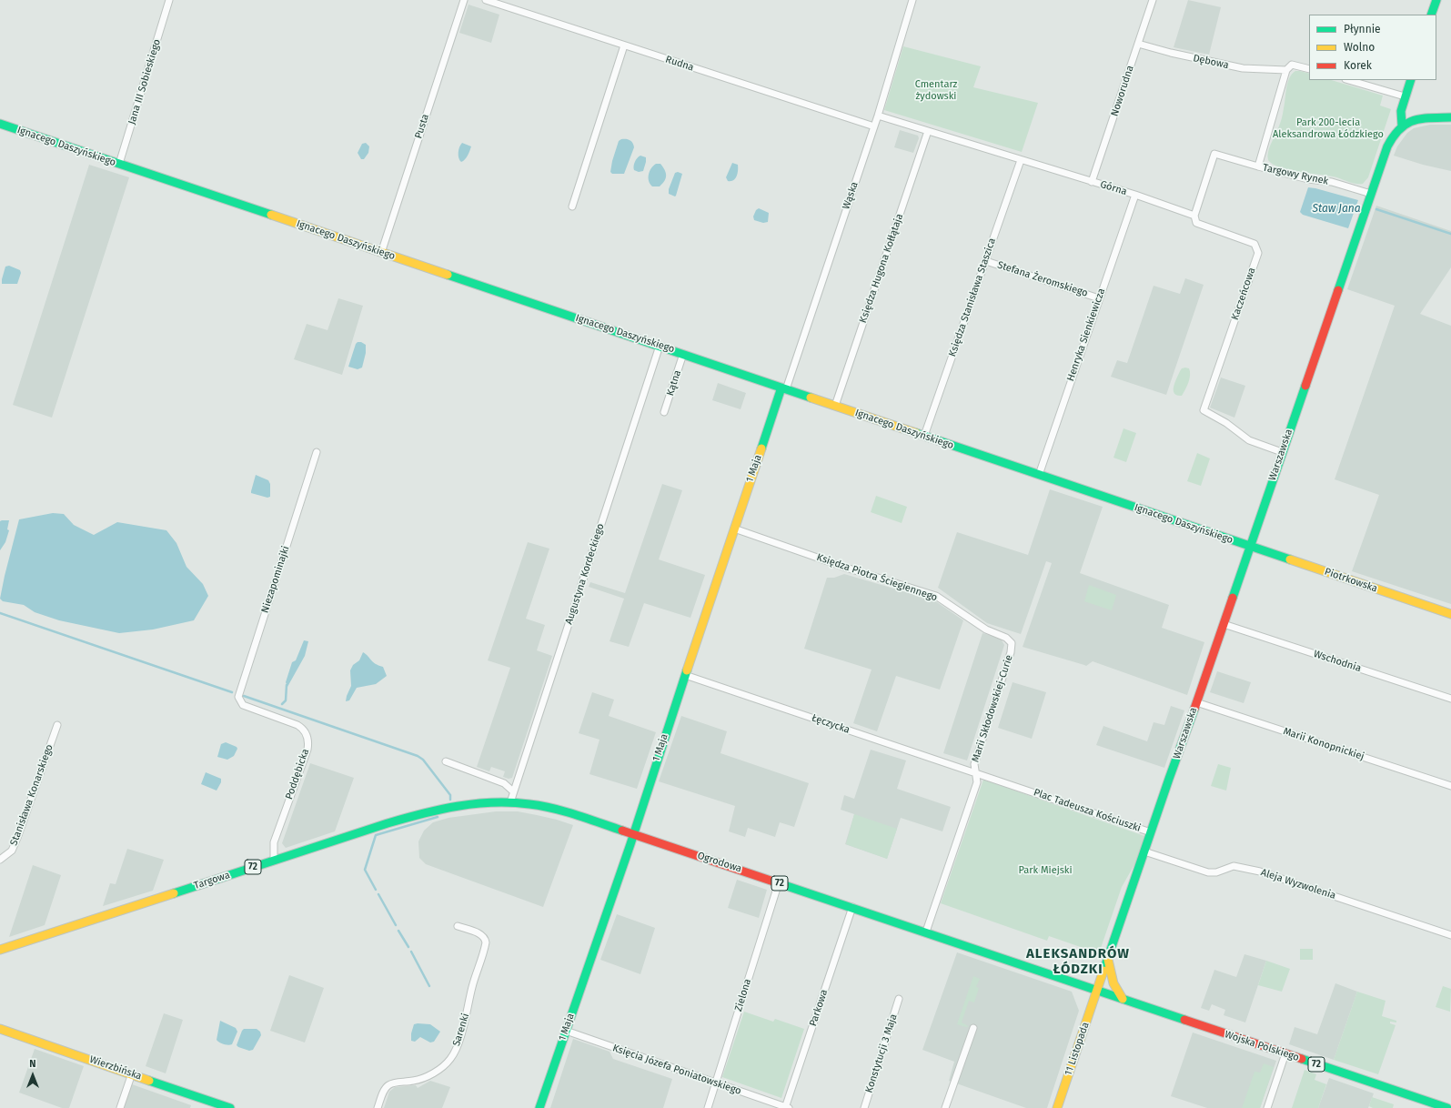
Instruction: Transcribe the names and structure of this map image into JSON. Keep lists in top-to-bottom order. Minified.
{"streets":{"street":["Dębowa","Rudna","Jana III Sobieskiego","Noworudna","Pusta","Ignacego Daszyńskiego","Targowy Rynek","Górna","Wąska","Księdza Hugona Kołłątaja","Stefana Żeromskiego","Kaczeńcowa","Księdza Stanisława Staszica","Henryka Sienkiewicza","Kątna","Warszawska","1 Maja","Augustyna Kordeckiego","Księdza Piotra Ściegiennego","Niezapominajki","Piotrkowska","Wschodnia","Marii Skłodowskiej-Curie","Łęczycka","Marii Konopnickiej","Poddębicka","Stanisława Konarskiego","Plac Tadeusza Kościuszki","Ogrodowa","72","Targowa","Aleja Wyzwolenia","Zielona","Parkowa","Sarenki","Wojska Polskiego","11 Listopada","Konstytucji 3 Maja","Wierzbińska","Księcia Józefa Poniatowskiego"]},"crossings":[["Dębowa","Noworudna"],["Dębowa","Targowy Rynek"],["Rudna","Wąska"],["Jana III Sobieskiego","Ignacego Daszyńskiego"],["Noworudna","Górna"],["Pusta","Ignacego Daszyńskiego"],["Ignacego Daszyńskiego","Wąska"],["Ignacego Daszyńskiego","Księdza Hugona Kołłątaja"],["Ignacego Daszyńskiego","Księdza Stanisława Staszica"],["Ignacego Daszyńskiego","Henryka Sienkiewicza"],["Ignacego Daszyńskiego","Kątna"],["Ignacego Daszyńskiego","Warszawska"],["Ignacego Daszyńskiego","1 Maja"],["Ignacego Daszyńskiego","Augustyna Kordeckiego"],["Ignacego Daszyńskiego","Piotrkowska"],["Targowy Rynek","Warszawska"],["Górna","Księdza Hugona Kołłątaja"],["Górna","Kaczeńcowa"],["Górna","Księdza Stanisława Staszica"],["Górna","Henryka Sienkiewicza"],["Wąska","1 Maja"],["Stefana Żeromskiego","Księdza Stanisława Staszica"],["Stefana Żeromskiego","Henryka Sienkiewicza"],["Kaczeńcowa","Warszawska"],["Warszawska","Piotrkowska"],["Warszawska","Wschodnia"],["Warszawska","Marii Konopnickiej"],["Warszawska","Plac Tadeusza Kościuszki"],["1 Maja","Księdza Piotra Ściegiennego"],["1 Maja","Łęczycka"],["1 Maja","Ogrodowa"],["1 Maja","Księcia Józefa Poniatowskiego"],["Augustyna Kordeckiego","Ogrodowa"],["Augustyna Kordeckiego","Targowa"],["Księdza Piotra Ściegiennego","Marii Skłodowskiej-Curie"],["Niezapominajki","Poddębicka"],["Marii Skłodowskiej-Curie","Łęczycka"],["Marii Skłodowskiej-Curie","Plac Tadeusza Kościuszki"],["Łęczycka","Plac Tadeusza Kościuszki"],["Poddębicka","Targowa"],["Plac Tadeusza Kościuszki","72"],["Plac Tadeusza Kościuszki","Aleja Wyzwolenia"],["Plac Tadeusza Kościuszki","Wojska Polskiego"],["Plac Tadeusza Kościuszki","11 Listopada"],["Ogrodowa","72"],["Ogrodowa","Targowa"],["Ogrodowa","Zielona"],["Ogrodowa","Parkowa"],["72","Wojska Polskiego"],["72","11 Listopada"],["Zielona","Księcia Józefa Poniatowskiego"],["Parkowa","Księcia Józefa Poniatowskiego"],["Wojska Polskiego","11 Listopada"]],"districts":["ALEKSANDRÓW ŁÓDZKI"],"water":["Staw Jana"],"parks":["Cmentarz żydowski","Park 200-lecia Aleksandrowa Łódzkiego","Park Miejski"],"legend":["Płynnie","Wolno","Korek"],"north":"top"}
